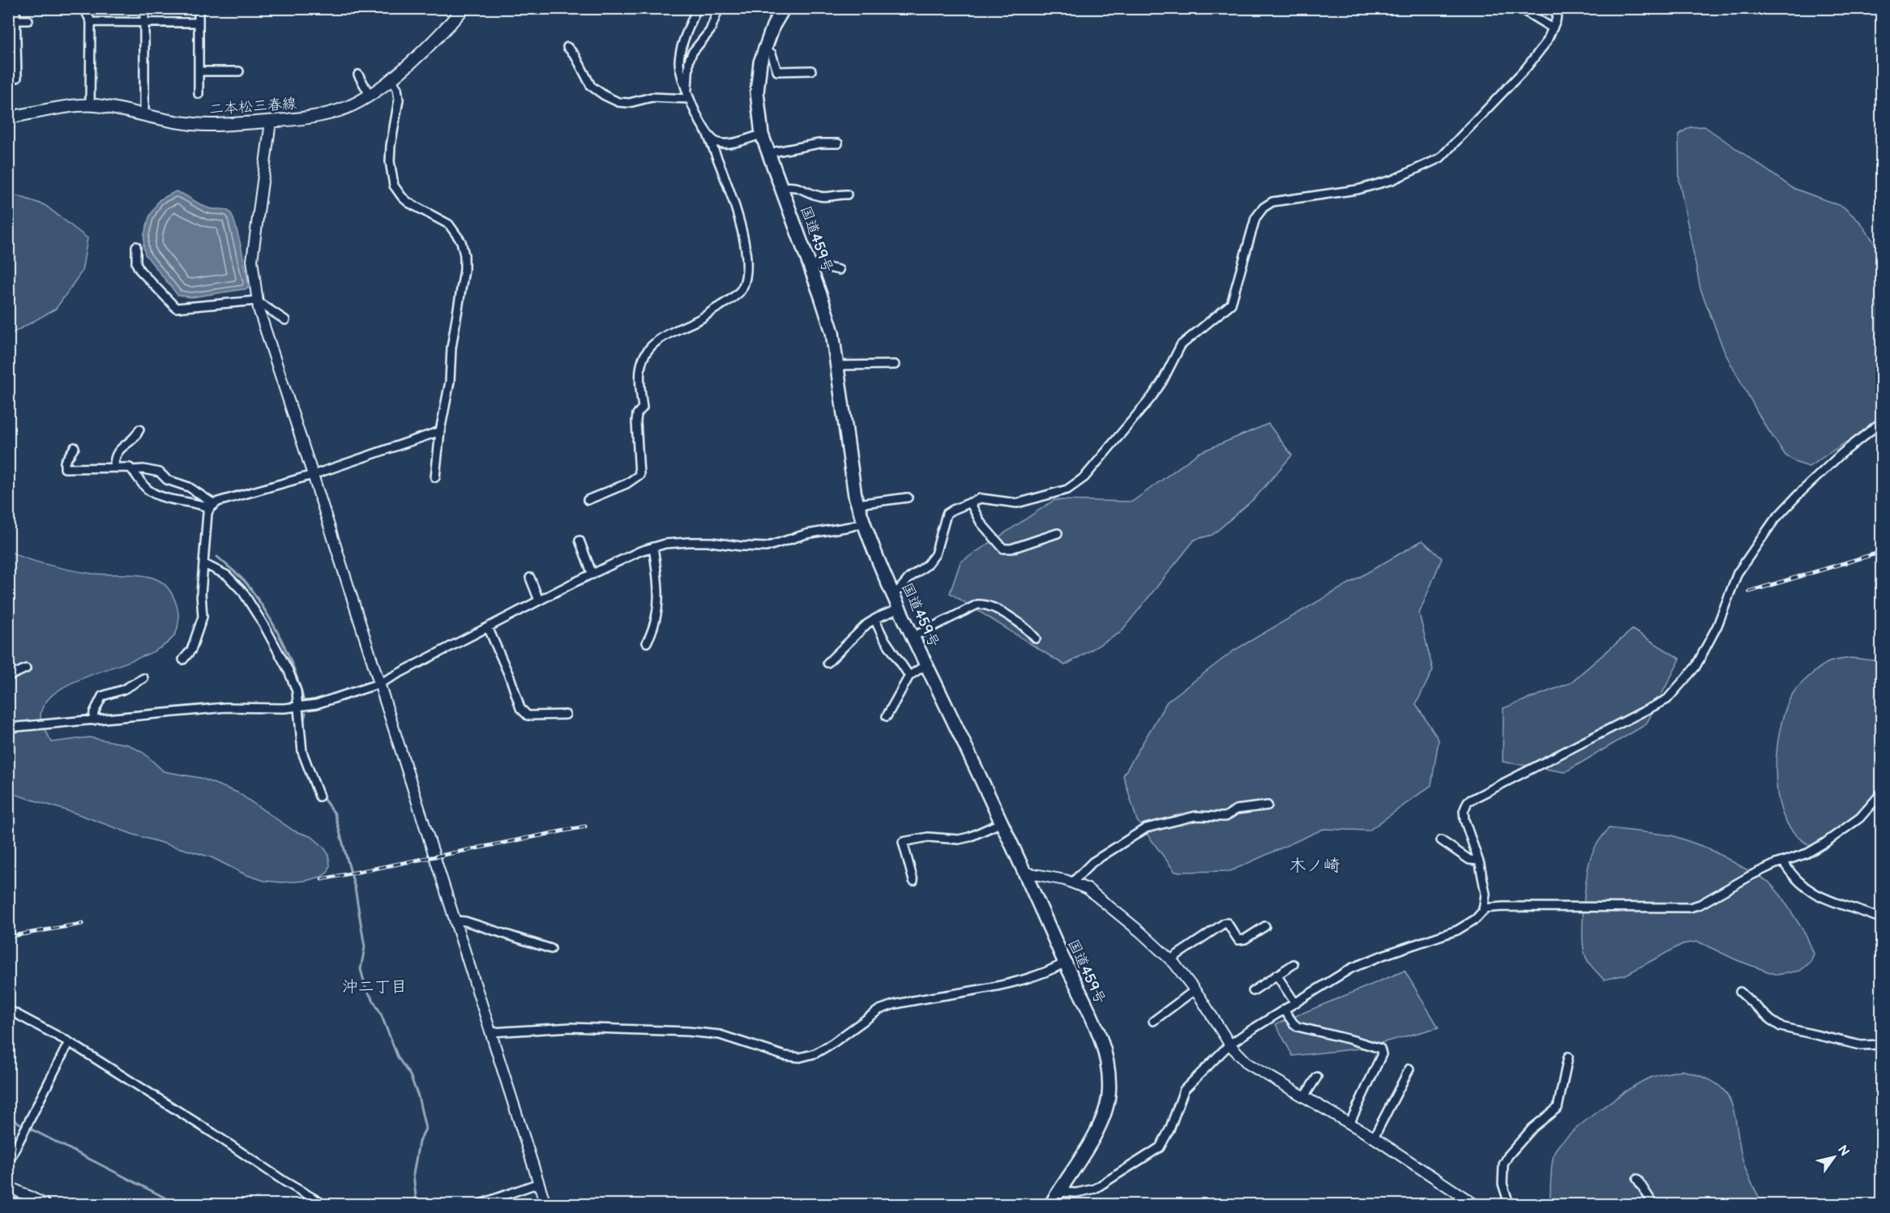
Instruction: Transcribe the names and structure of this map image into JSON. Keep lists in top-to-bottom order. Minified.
{"streets":{"highway":["国道459号"],"main road":["二本松三春線"]},"districts":["木ノ崎","沖二丁目"],"north":"top right"}
